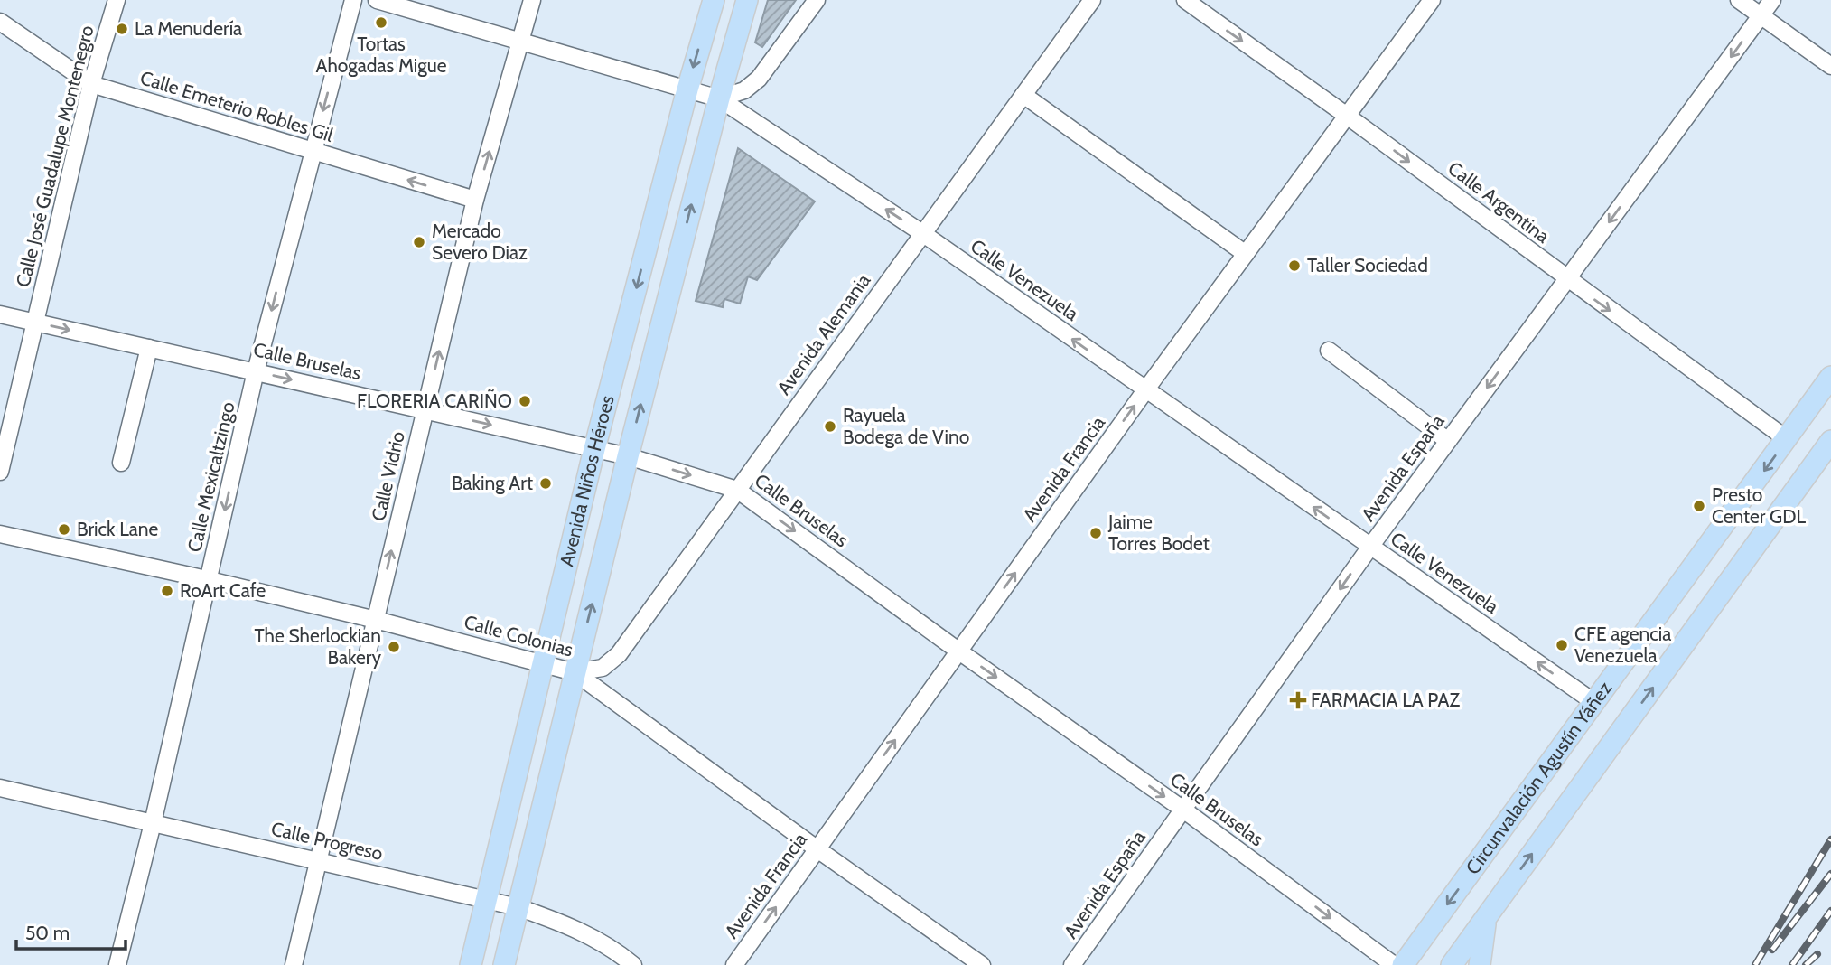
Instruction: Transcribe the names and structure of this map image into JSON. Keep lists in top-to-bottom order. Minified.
{"streets":{"main road":["Avenida Niños Héroes","Circunvalación Agustín Yáñez"],"street":["Calle Emeterio Robles Gil","Calle José Guadalupe Montenegro","Calle Argentina","Calle Venezuela","Avenida Alemania","Calle Bruselas","Avenida España","Avenida Francia","Calle Vidrio","Calle Mexicaltzingo","Calle Colonias","Calle Progreso"]},"crossings":[["Calle Emeterio Robles Gil","Calle José Guadalupe Montenegro"],["Calle Emeterio Robles Gil","Calle Vidrio"],["Calle Emeterio Robles Gil","Calle Mexicaltzingo"],["Calle José Guadalupe Montenegro","Calle Bruselas"],["Calle Argentina","Avenida España"],["Calle Argentina","Avenida Francia"],["Calle Argentina","Circunvalación Agustín Yáñez"],["Calle Venezuela","Avenida Alemania"],["Calle Venezuela","Avenida España"],["Calle Venezuela","Avenida Francia"],["Calle Venezuela","Calle Vidrio"],["Calle Venezuela","Avenida Niños Héroes"],["Calle Venezuela","Circunvalación Agustín Yáñez"],["Avenida Alemania","Calle Bruselas"],["Avenida Alemania","Avenida Niños Héroes"],["Avenida Alemania","Calle Colonias"],["Calle Bruselas","Avenida España"],["Calle Bruselas","Avenida Francia"],["Calle Bruselas","Calle Vidrio"],["Calle Bruselas","Calle Mexicaltzingo"],["Calle Bruselas","Avenida Niños Héroes"],["Avenida Francia","Calle Colonias"],["Calle Vidrio","Calle Colonias"],["Calle Vidrio","Calle Progreso"],["Calle Mexicaltzingo","Calle Colonias"],["Calle Mexicaltzingo","Calle Progreso"],["Avenida Niños Héroes","Calle Colonias"],["Avenida Niños Héroes","Calle Progreso"]],"one_way":["Calle Argentina","Calle Venezuela","Calle Bruselas","Avenida España","Avenida Francia","Calle Vidrio","Calle Mexicaltzingo"],"places":{"other":["Tortas Ahogadas Migue","La Menudería","Mercado Severo Diaz","Taller Sociedad","FLORERIA CARIÑO","Rayuela Bodega de Vino","Baking Art","Presto Center GDL","Brick Lane","Jaime Torres Bodet","RoArt Cafe","CFE agencia Venezuela","The Sherlockian Bakery"],"health":["FARMACIA LA PAZ"]},"scale_bar":"50 m"}
